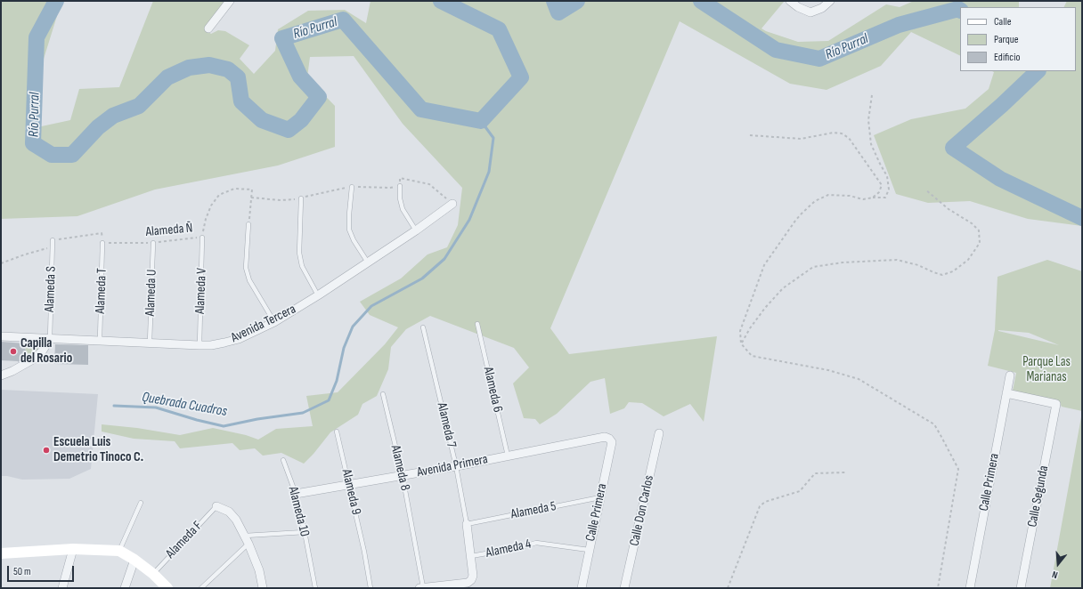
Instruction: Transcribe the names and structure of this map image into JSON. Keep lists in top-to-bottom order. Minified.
{"streets":{"street":["Avenida Tercera","Avenida Primera","Calle Primera","Calle Segunda","Calle Don Carlos"],"lane":["Alameda S","Alameda T","Alameda V","Alameda U","Alameda 6","Alameda 7","Alameda 8","Alameda 9","Alameda 5","Alameda 10","Alameda F","Alameda 4"],"path":["Alameda Ñ"]},"crossings":[["Alameda Ñ","Alameda T"],["Alameda Ñ","Alameda V"],["Alameda Ñ","Alameda U"],["Alameda S","Avenida Tercera"],["Alameda T","Avenida Tercera"],["Alameda V","Avenida Tercera"],["Alameda U","Avenida Tercera"],["Alameda 6","Avenida Primera"],["Alameda 7","Avenida Primera"],["Alameda 7","Alameda 5"],["Avenida Primera","Alameda 8"],["Avenida Primera","Calle Primera"],["Avenida Primera","Alameda 9"],["Avenida Primera","Alameda 10"],["Calle Primera","Calle Segunda"],["Calle Primera","Alameda 5"],["Calle Primera","Alameda 4"]],"water":["Río Purral","Quebrada Cuadros"],"parks":["Parque Las Marianas"],"places":["Capilla del Rosario","Escuela Luis Demetrio Tinoco C."],"legend":["Calle","Parque","Edificio"],"scale_bar":"50 m","north":"bottom"}
